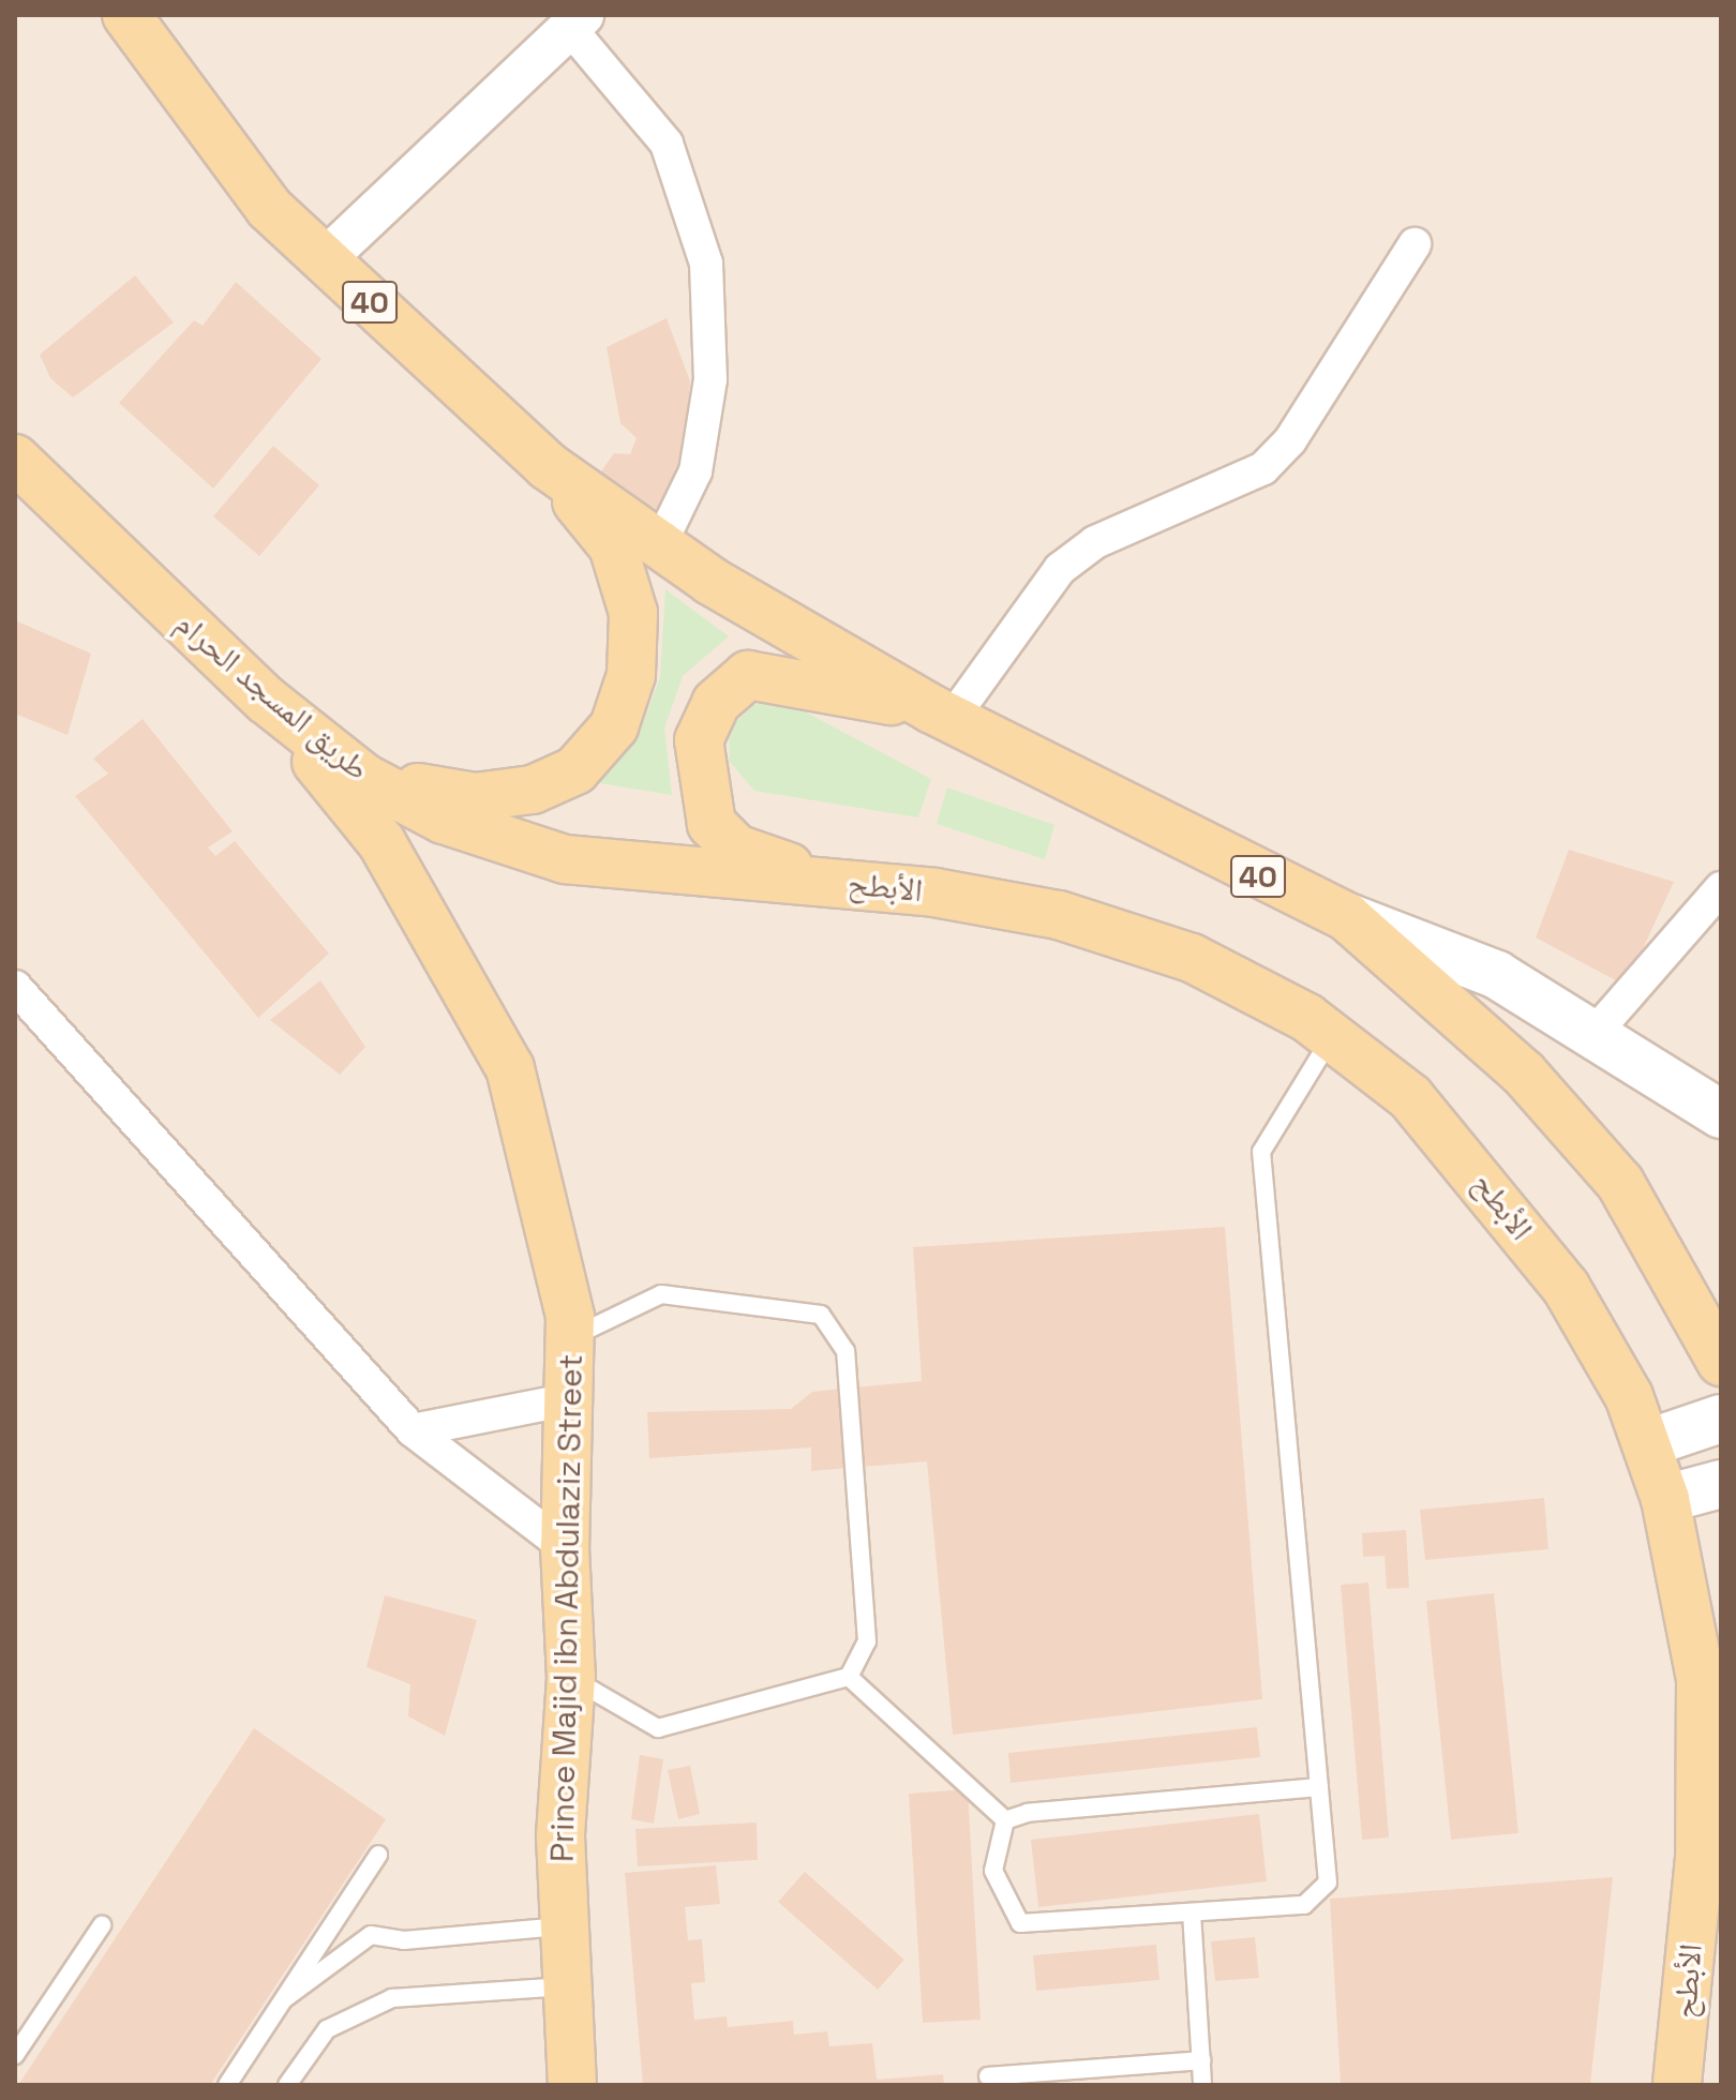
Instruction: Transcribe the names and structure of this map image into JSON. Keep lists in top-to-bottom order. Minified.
{"streets":{"main road":["40","طريق المسجد الحرام","الأبطح","Prince Majid ibn Abdulaziz Street"]},"crossings":[["طريق المسجد الحرام","الأبطح"],["طريق المسجد الحرام","Prince Majid ibn Abdulaziz Street"]]}
